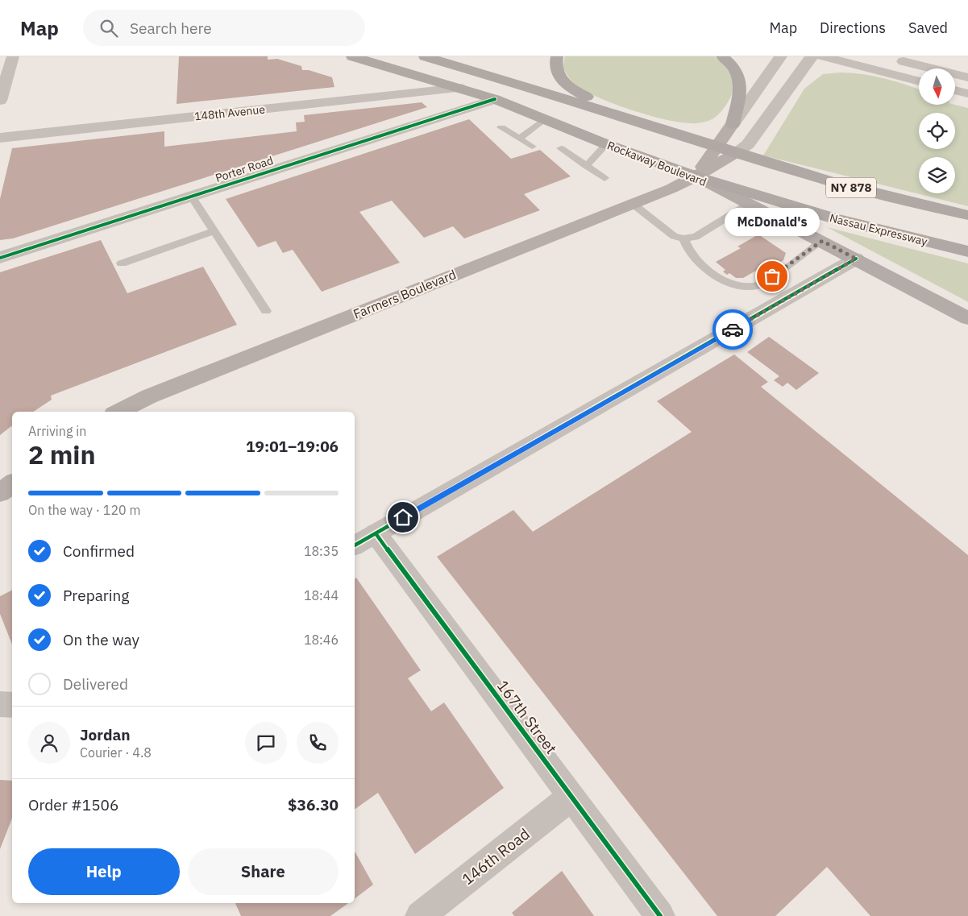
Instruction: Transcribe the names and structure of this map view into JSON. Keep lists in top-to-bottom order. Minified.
{"streets":{"highway":["Rockaway Boulevard","NY 878","Nassau Expressway"],"main road":["Farmers Boulevard"],"street":["148th Avenue","Porter Road","167th Street","146th Road"]},"crossings":[["148th Avenue","Rockaway Boulevard"],["Rockaway Boulevard","Porter Road"],["Rockaway Boulevard","Nassau Expressway"],["Rockaway Boulevard","Farmers Boulevard"],["NY 878","Farmers Boulevard"],["Nassau Expressway","Farmers Boulevard"],["167th Street","146th Road"]],"places":["McDonald's"],"north":"bottom","page":{"header":"Map","search":"Search here","nav":["Map","Directions","Saved"],"bubble":"McDonald's","heading":["2 min","Arriving in","19:01–19:06"],"panel":["Jordan","Courier · 4.8","Order #1506","$36.30"],"bar":"On the way · 120 m","list":[["Confirmed","18:35"],["Preparing","18:44"],["On the way","18:46"],"Delivered"],"buttons":["Help","Share"]}}
